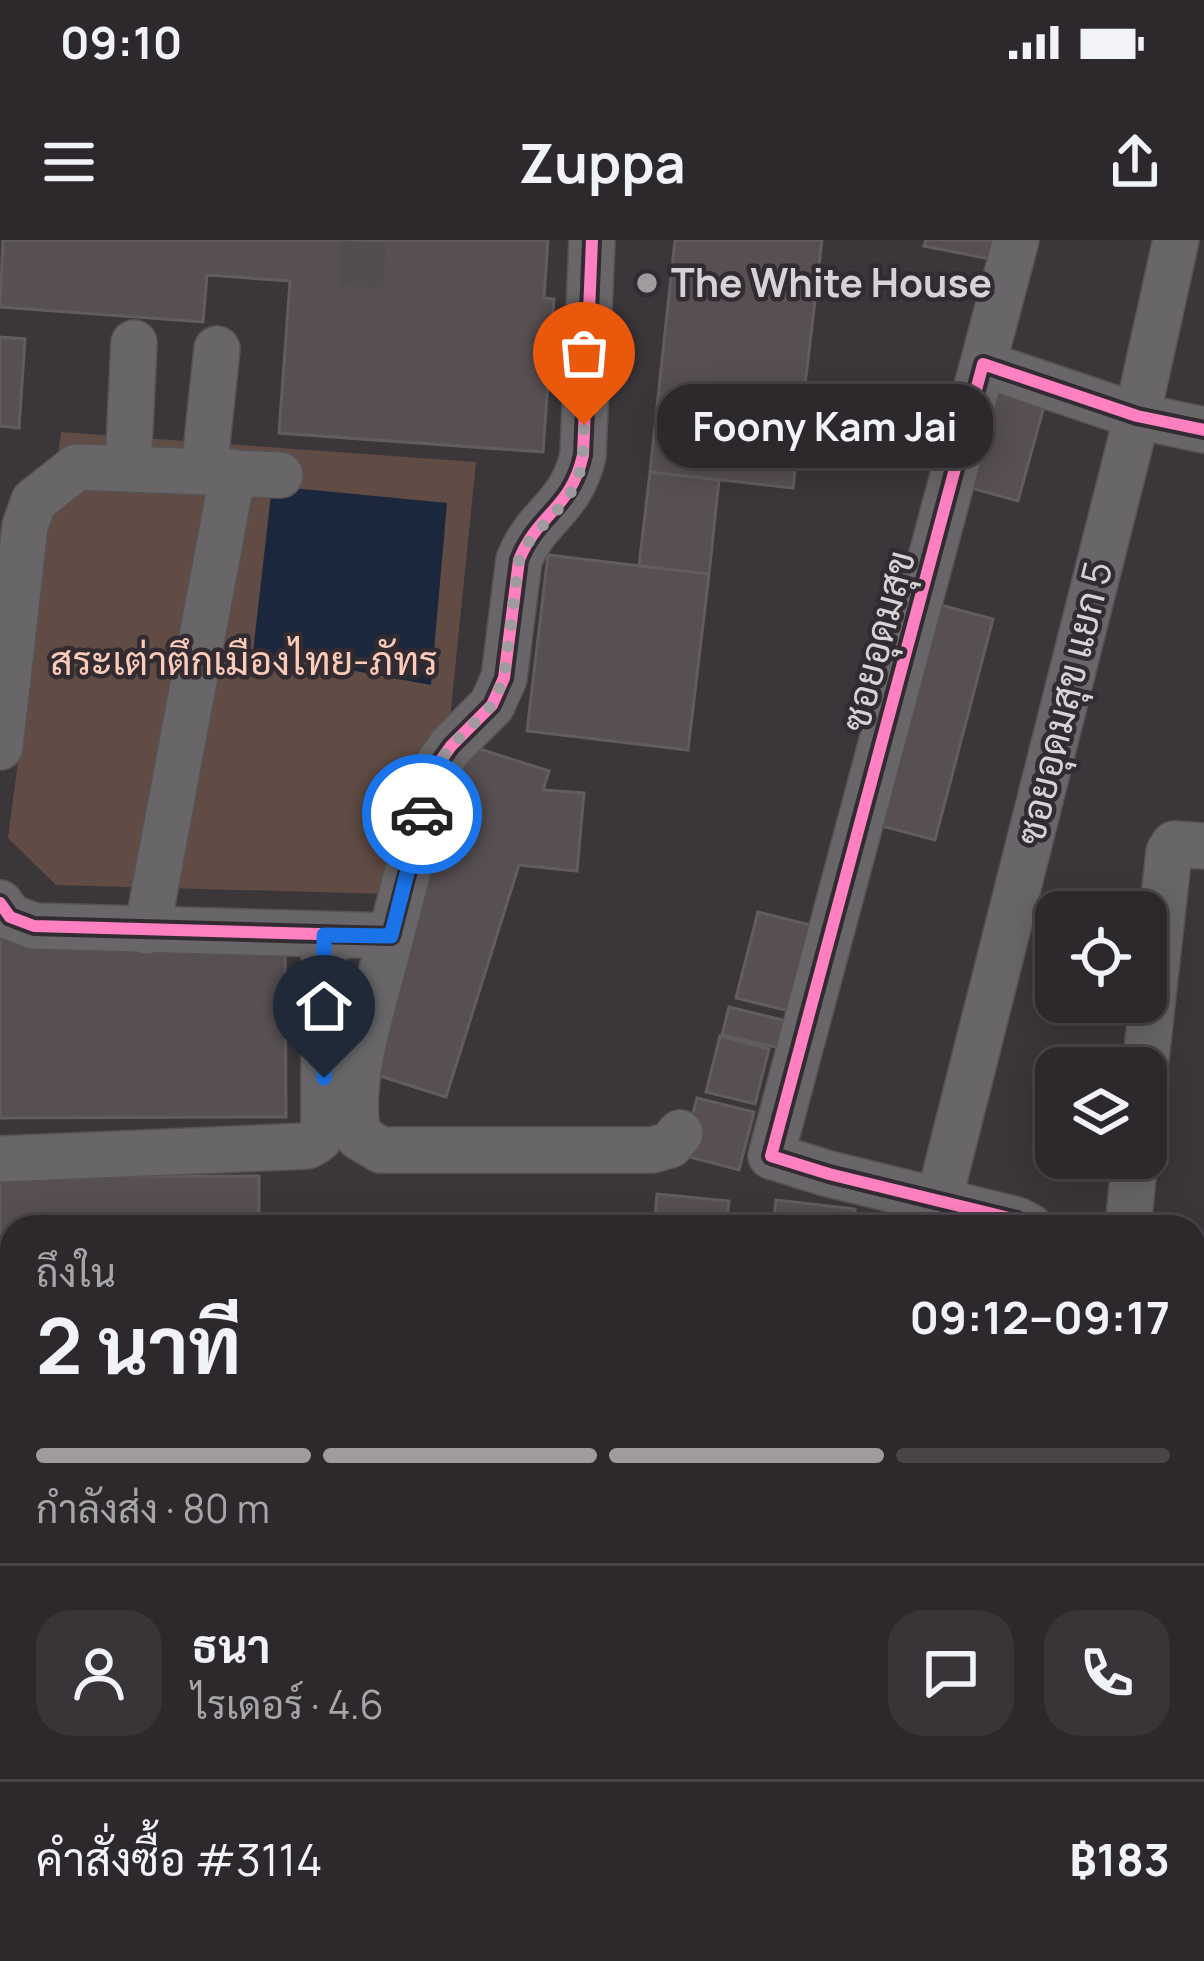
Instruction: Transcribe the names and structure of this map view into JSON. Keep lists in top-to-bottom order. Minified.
{"streets":{"street":["ซอยอุดมสุข","ซอยอุดมสุข แยก 5"]},"crossings":[["ซอยอุดมสุข","ซอยอุดมสุข แยก 5"]],"parks":["สระเต่าตึกเมืองไทย-ภัทร"],"places":["The White House","Foony Kam Jai"],"page":{"status":"09:10","header":"Zuppa","bubble":"Foony Kam Jai","heading":["2 นาที","ถึงใน","09:12–09:17"],"panel":["ธนา","ไรเดอร์ · 4.6","คำสั่งซื้อ #3114","฿183"],"bar":"กำลังส่ง · 80 m"}}
